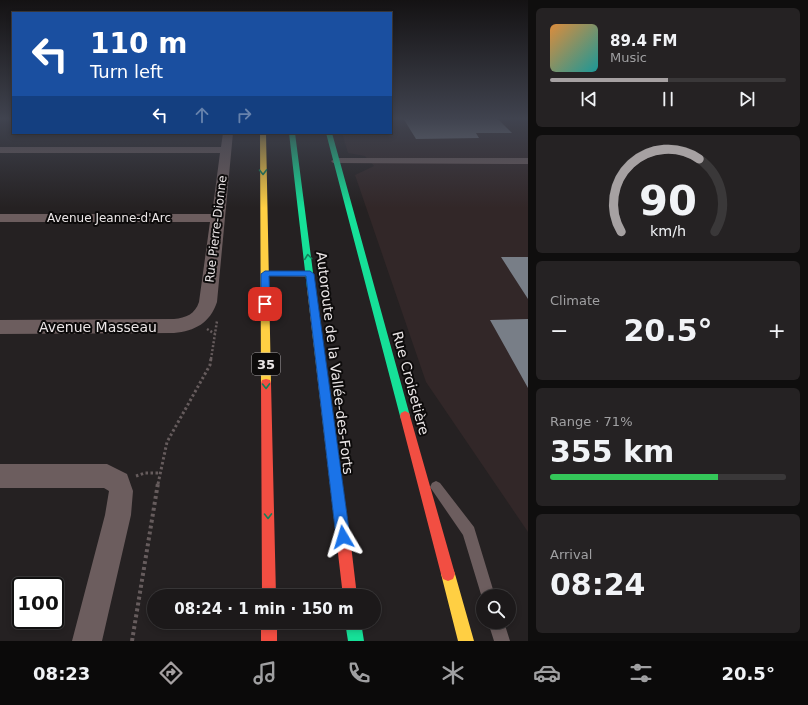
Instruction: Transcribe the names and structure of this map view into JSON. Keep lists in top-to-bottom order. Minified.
{"streets":{"main road":["Autoroute de la Vallée-des-Forts","35","Rue Croisetière"],"street":["Avenue Jeanne-d'Arc","Rue Pierre-Dionne","Avenue Masseau"]},"crossings":[["Avenue Jeanne-d'Arc","Rue Pierre-Dionne"],["Rue Pierre-Dionne","Avenue Masseau"]],"page":{"turn":["110 m","Turn left"],"song":["89.4 FM","Music"],"tile":["Climate",["Range · 71%","355 km"],["Arrival","08:24"]],"heat":["−","20.5°","+"],"limit":"100","trip":"08:24 · 1 min · 150 m","tabs":["08:23","20.5°"],"gauge":["90","km/h"]}}
